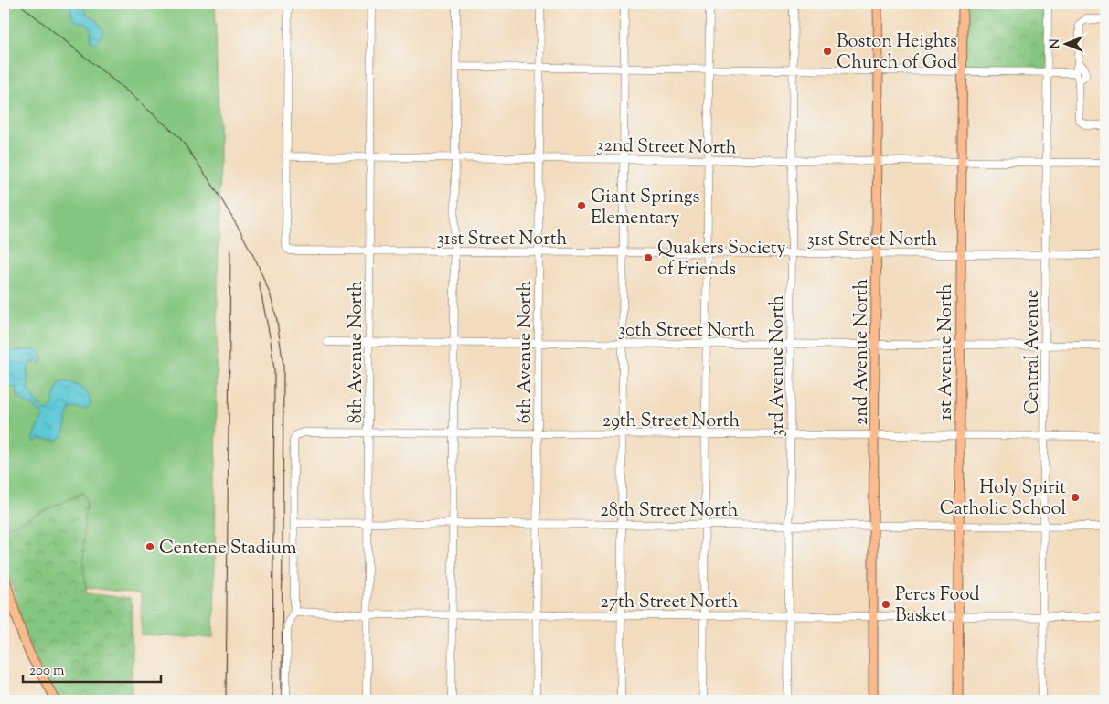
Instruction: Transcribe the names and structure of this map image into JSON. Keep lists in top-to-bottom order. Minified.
{"streets":{"main road":["2nd Avenue North","1st Avenue North"],"street":["32nd Street North","31st Street North","30th Street North","8th Avenue North","6th Avenue North","Central Avenue","3rd Avenue North","29th Street North","28th Street North","27th Street North"]},"crossings":[["32nd Street North","31st Street North"],["32nd Street North","8th Avenue North"],["32nd Street North","6th Avenue North"],["32nd Street North","2nd Avenue North"],["32nd Street North","1st Avenue North"],["32nd Street North","Central Avenue"],["32nd Street North","3rd Avenue North"],["31st Street North","8th Avenue North"],["31st Street North","6th Avenue North"],["31st Street North","2nd Avenue North"],["31st Street North","1st Avenue North"],["31st Street North","Central Avenue"],["31st Street North","3rd Avenue North"],["30th Street North","8th Avenue North"],["30th Street North","6th Avenue North"],["30th Street North","2nd Avenue North"],["30th Street North","1st Avenue North"],["30th Street North","Central Avenue"],["30th Street North","3rd Avenue North"],["8th Avenue North","29th Street North"],["8th Avenue North","28th Street North"],["8th Avenue North","27th Street North"],["6th Avenue North","29th Street North"],["6th Avenue North","28th Street North"],["6th Avenue North","27th Street North"],["2nd Avenue North","29th Street North"],["2nd Avenue North","28th Street North"],["2nd Avenue North","27th Street North"],["1st Avenue North","29th Street North"],["1st Avenue North","28th Street North"],["1st Avenue North","27th Street North"],["Central Avenue","29th Street North"],["Central Avenue","28th Street North"],["Central Avenue","27th Street North"],["3rd Avenue North","29th Street North"],["3rd Avenue North","28th Street North"],["3rd Avenue North","27th Street North"],["29th Street North","28th Street North"]],"places":["Boston Heights Church of God","Giant Springs Elementary","Quakers Society of Friends","Holy Spirit Catholic School","Centene Stadium","Peres Food Basket"],"scale_bar":"200 m","north":"left"}
